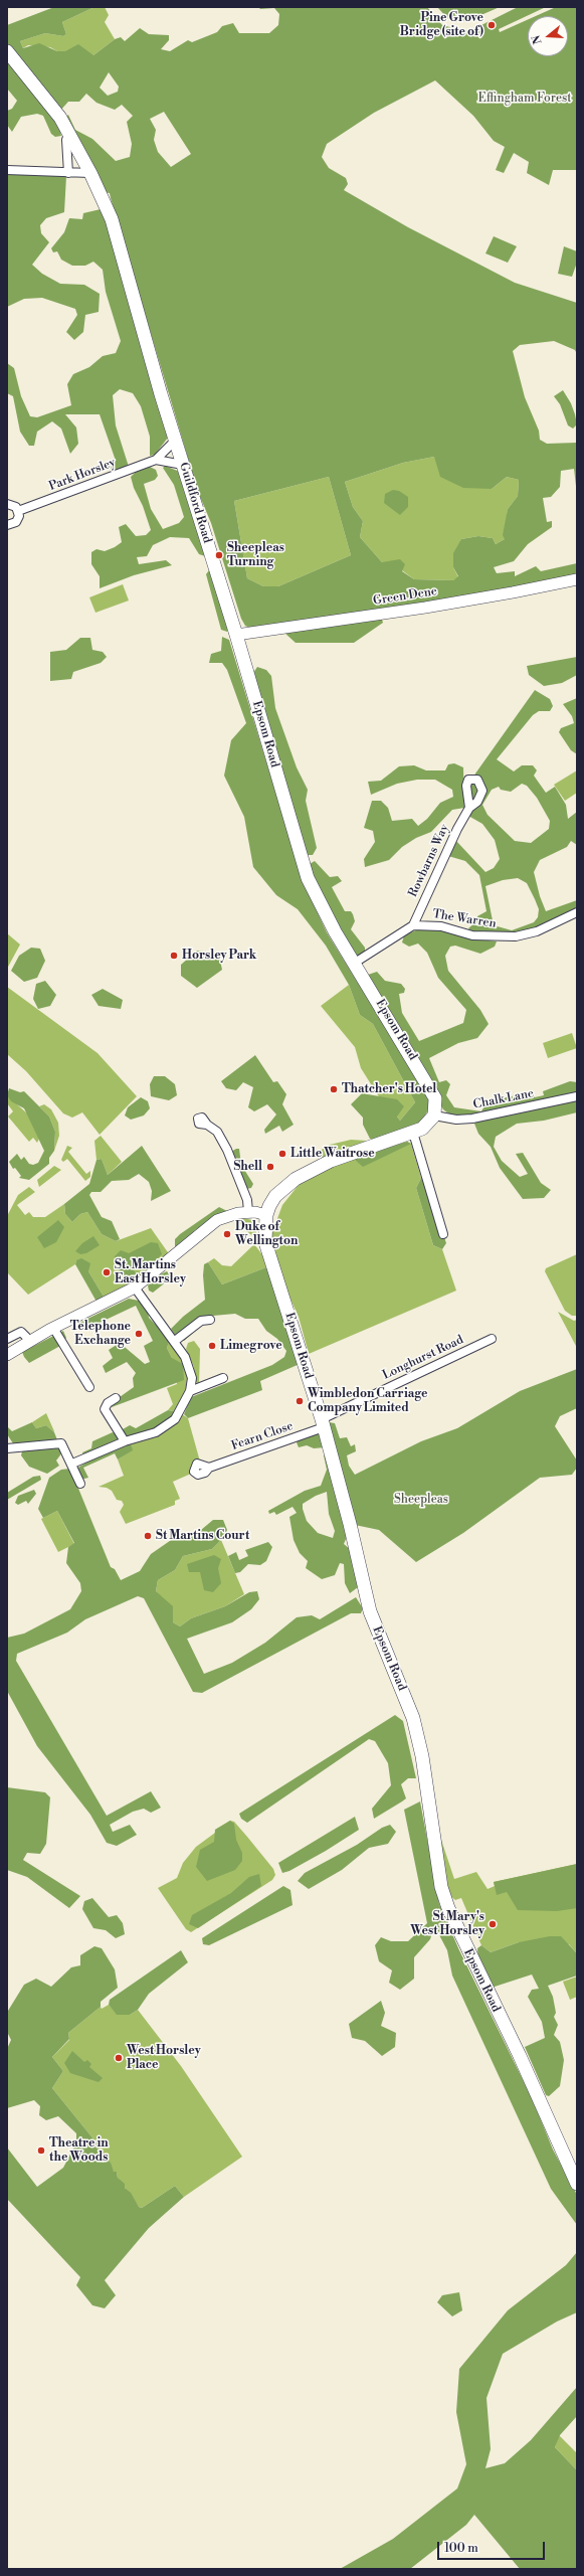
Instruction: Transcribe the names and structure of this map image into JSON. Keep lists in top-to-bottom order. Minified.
{"streets":{"main road":["Guildford Road","Epsom Road"],"street":["Park Horsley","Green Dene","Rowbarns Way","The Warren","Chalk Lane","Longhurst Road","Fearn Close"]},"crossings":[["Park Horsley","Guildford Road"],["Guildford Road","Green Dene"],["Guildford Road","Epsom Road"],["Green Dene","Epsom Road"],["Epsom Road","Chalk Lane"],["Epsom Road","Longhurst Road"],["Epsom Road","Fearn Close"],["Rowbarns Way","The Warren"],["Longhurst Road","Fearn Close"]],"parks":["Effingham Forest","Sheepleas"],"places":["Pine Grove Bridge (site of)","Sheepleas Turning","Horsley Park","Thatcher's Hotel","Little Waitrose","Shell","Duke of Wellington","St. Martins East Horsley","Telephone Exchange","Limegrove","Wimbledon Carriage Company Limited","St Martins Court","St Mary's West Horsley","West Horsley Place","Theatre in the Woods"],"scale_bar":"100 m","north":"left"}
